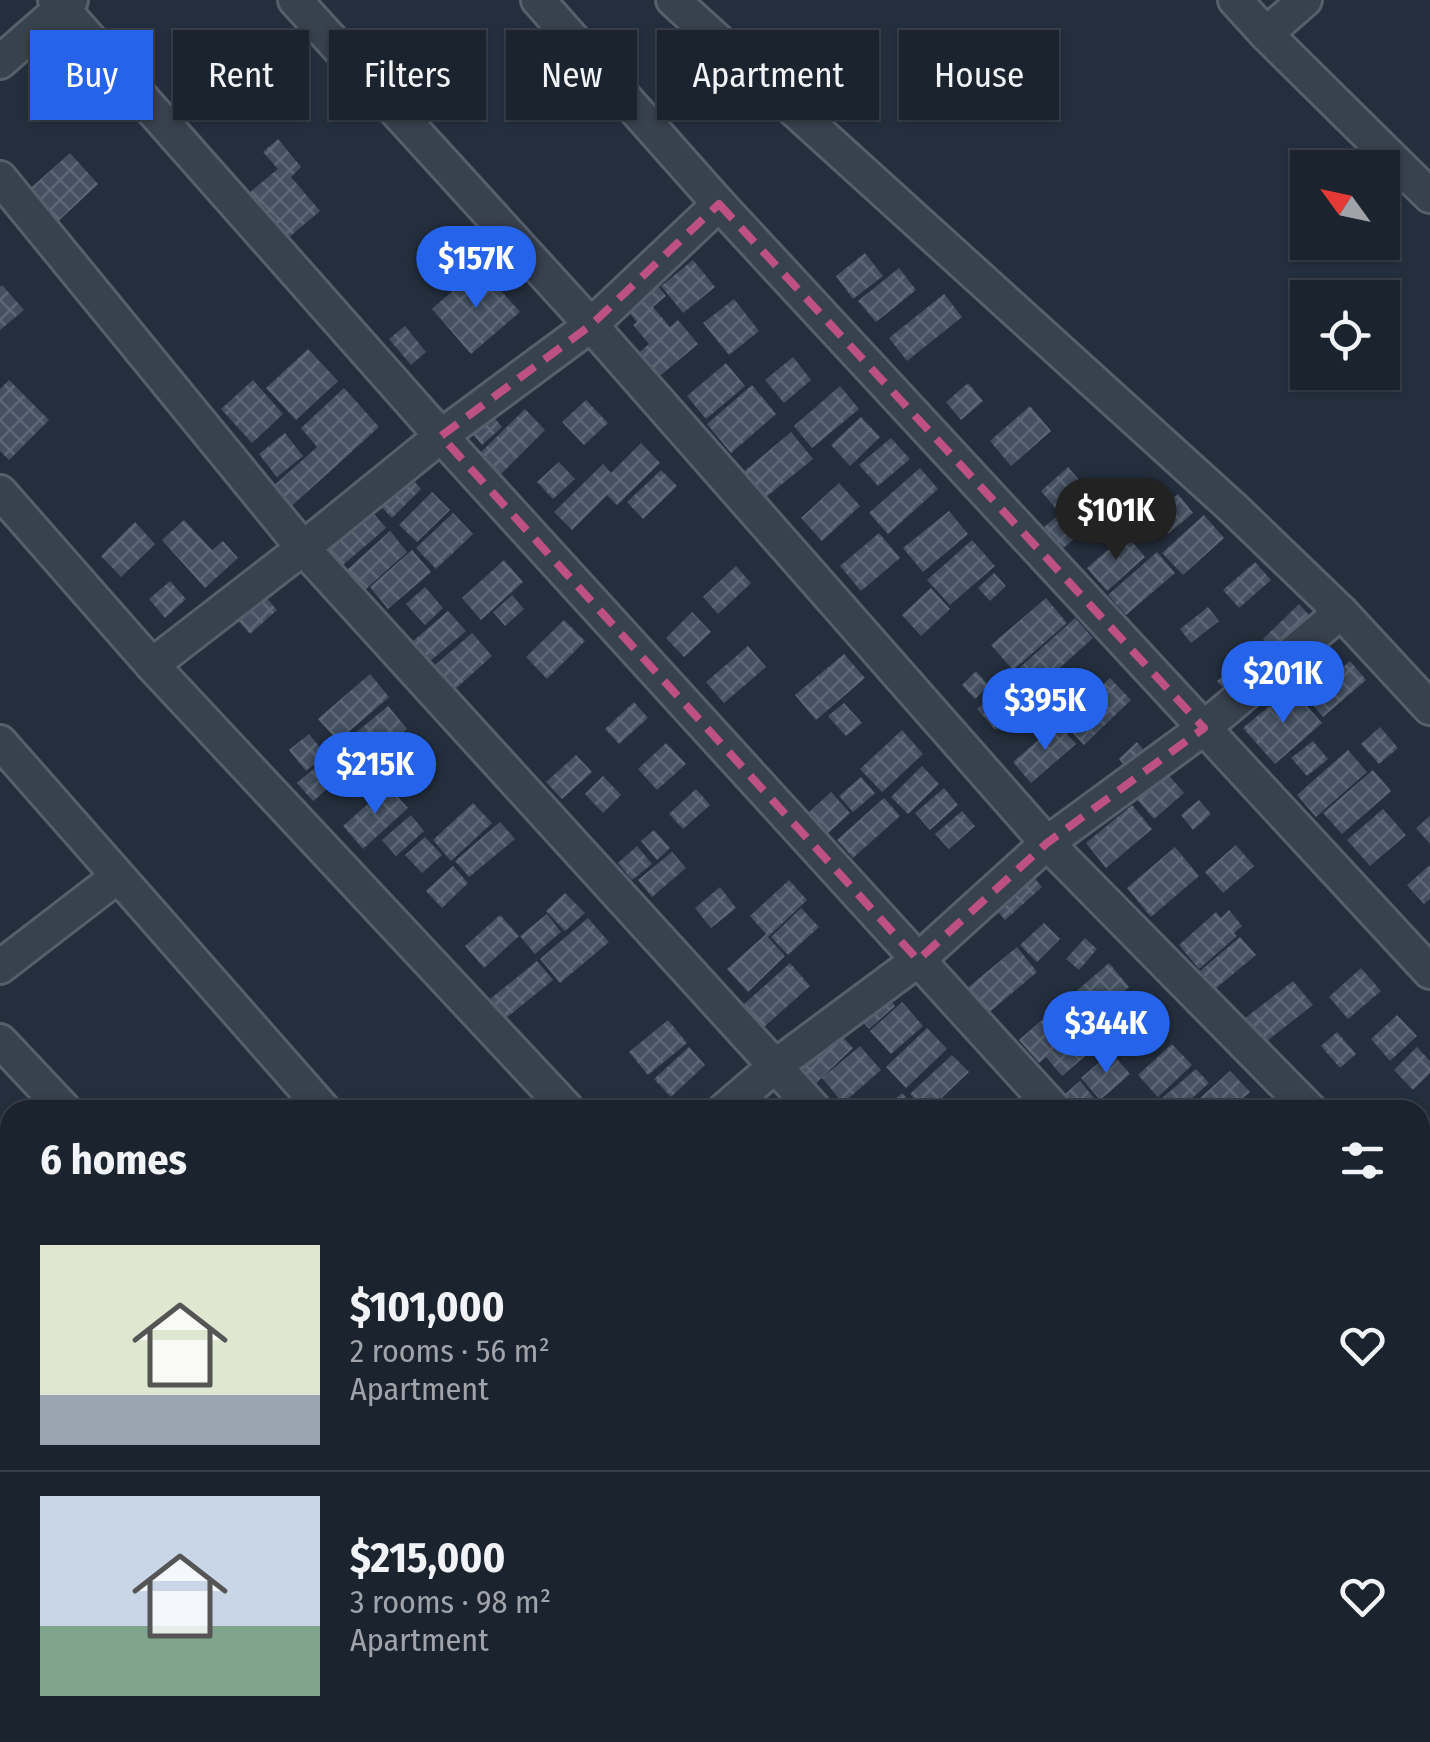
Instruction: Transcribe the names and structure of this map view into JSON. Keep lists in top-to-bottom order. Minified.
{"north":"top left","page":{"chip":["Buy","Rent","Filters","New","Apartment","House"],"price":["$157K","$101K","$201K","$395K","$215K","$344K"],"heading":"6 homes","list":[{"name":"$101,000","note":"2 rooms · 56 m² · Apartment"},{"name":"$215,000","note":"3 rooms · 98 m² · Apartment"}]}}
